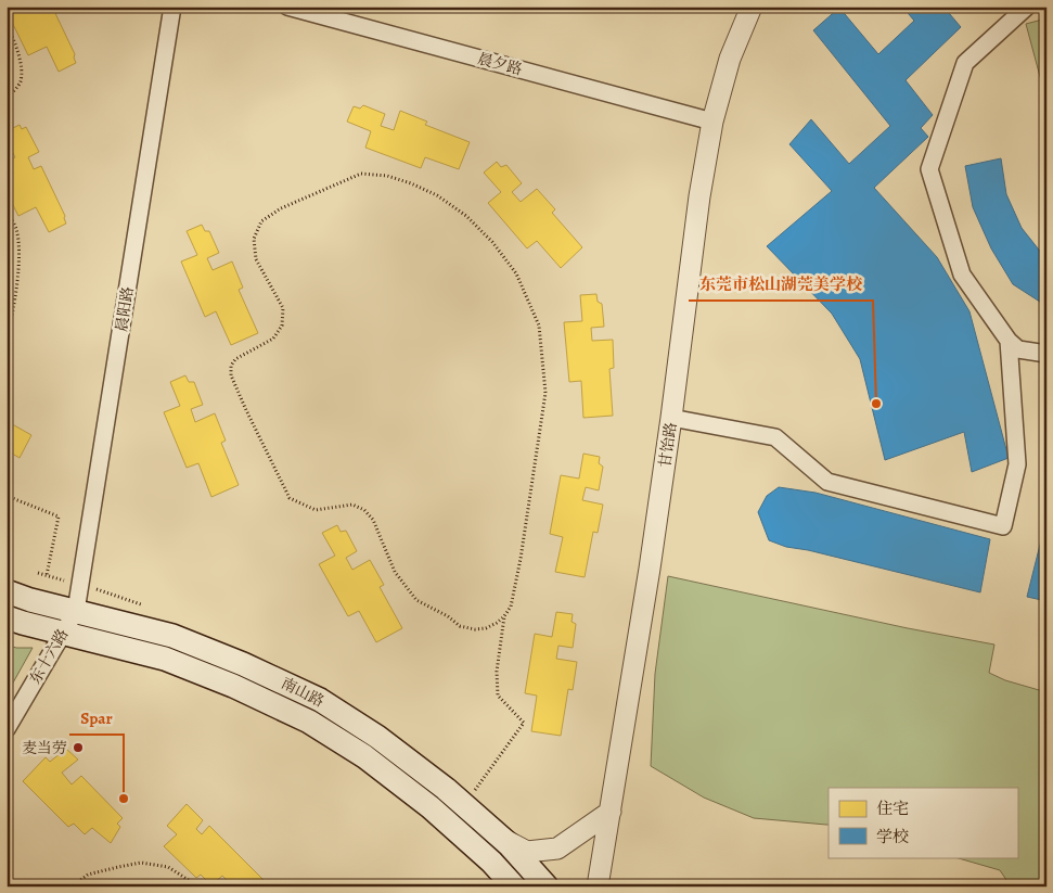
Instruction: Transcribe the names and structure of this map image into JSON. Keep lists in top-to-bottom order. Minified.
{"streets":{"main road":["南山路"],"street":["晨夕路","晨阳路","甘饴路","东十六路"]},"crossings":[["晨夕路","甘饴路"],["晨阳路","东十六路"],["晨阳路","南山路"],["东十六路","南山路"]],"places":["东莞市松山湖莞美学校","麦当劳","Spar"],"legend":["住宅","学校"]}
